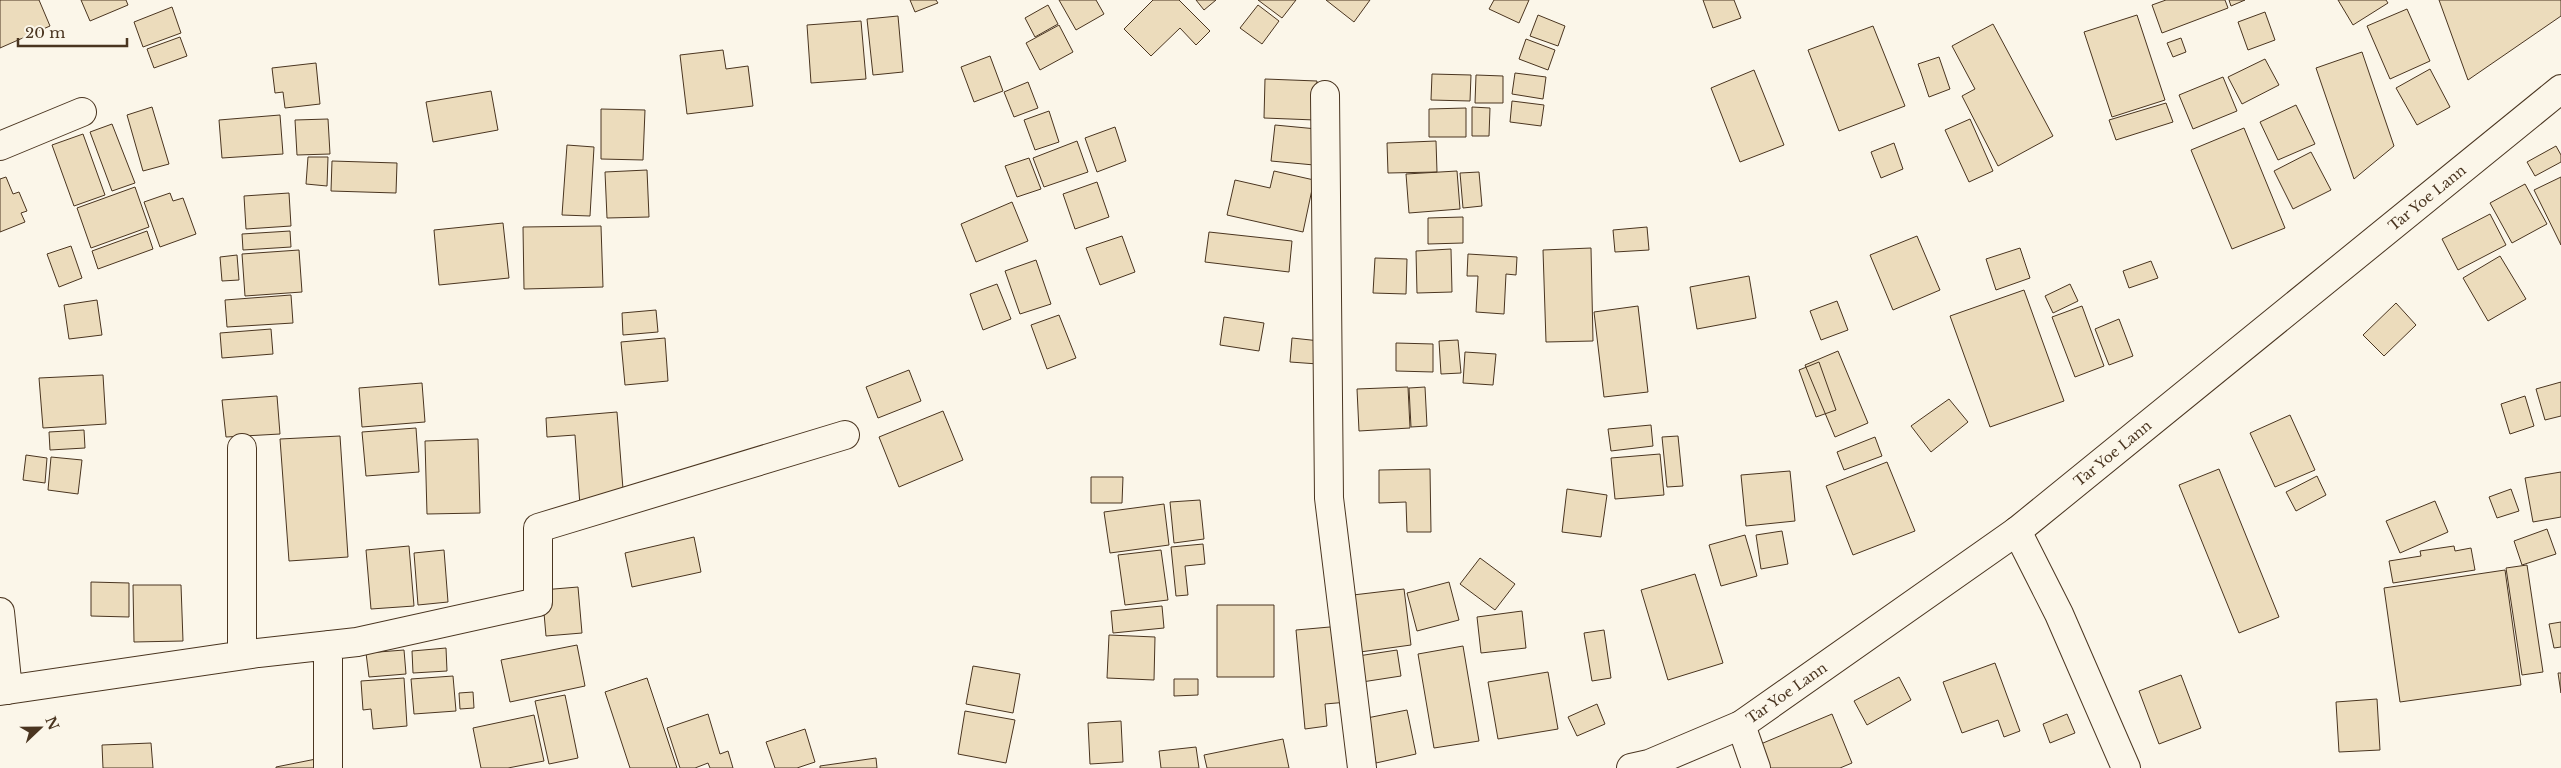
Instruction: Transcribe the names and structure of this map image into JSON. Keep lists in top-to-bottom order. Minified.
{"streets":{"street":["Tar Yoe Lann"]},"scale_bar":"20 m","north":"right"}
